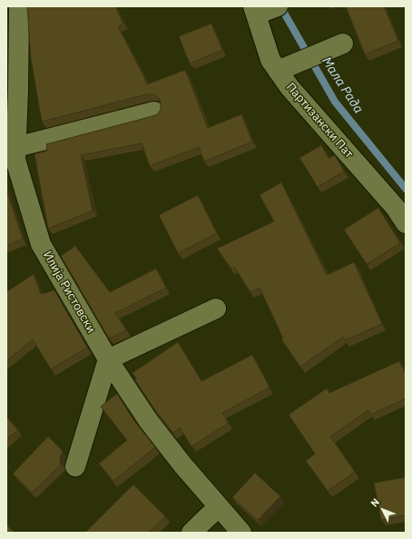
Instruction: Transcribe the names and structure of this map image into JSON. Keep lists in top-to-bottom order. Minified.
{"streets":{"street":["Партизански Пат","Илија Ристовски"]},"water":["Мала Рада"],"north":"top left"}
